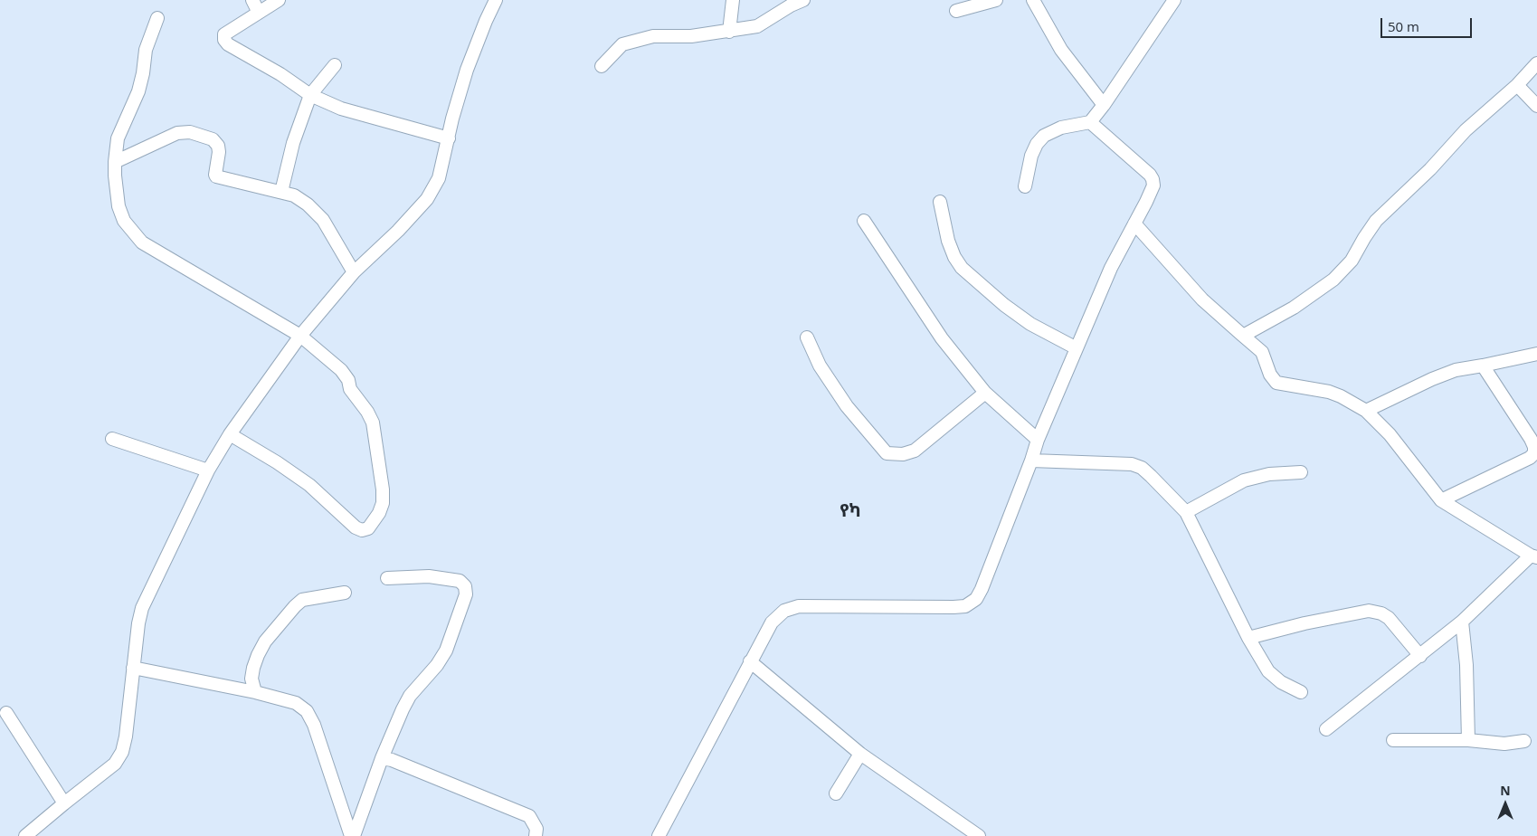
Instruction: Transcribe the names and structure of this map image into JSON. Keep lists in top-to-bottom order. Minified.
{"districts":["የካ"],"scale_bar":"50 m","north":"top"}
